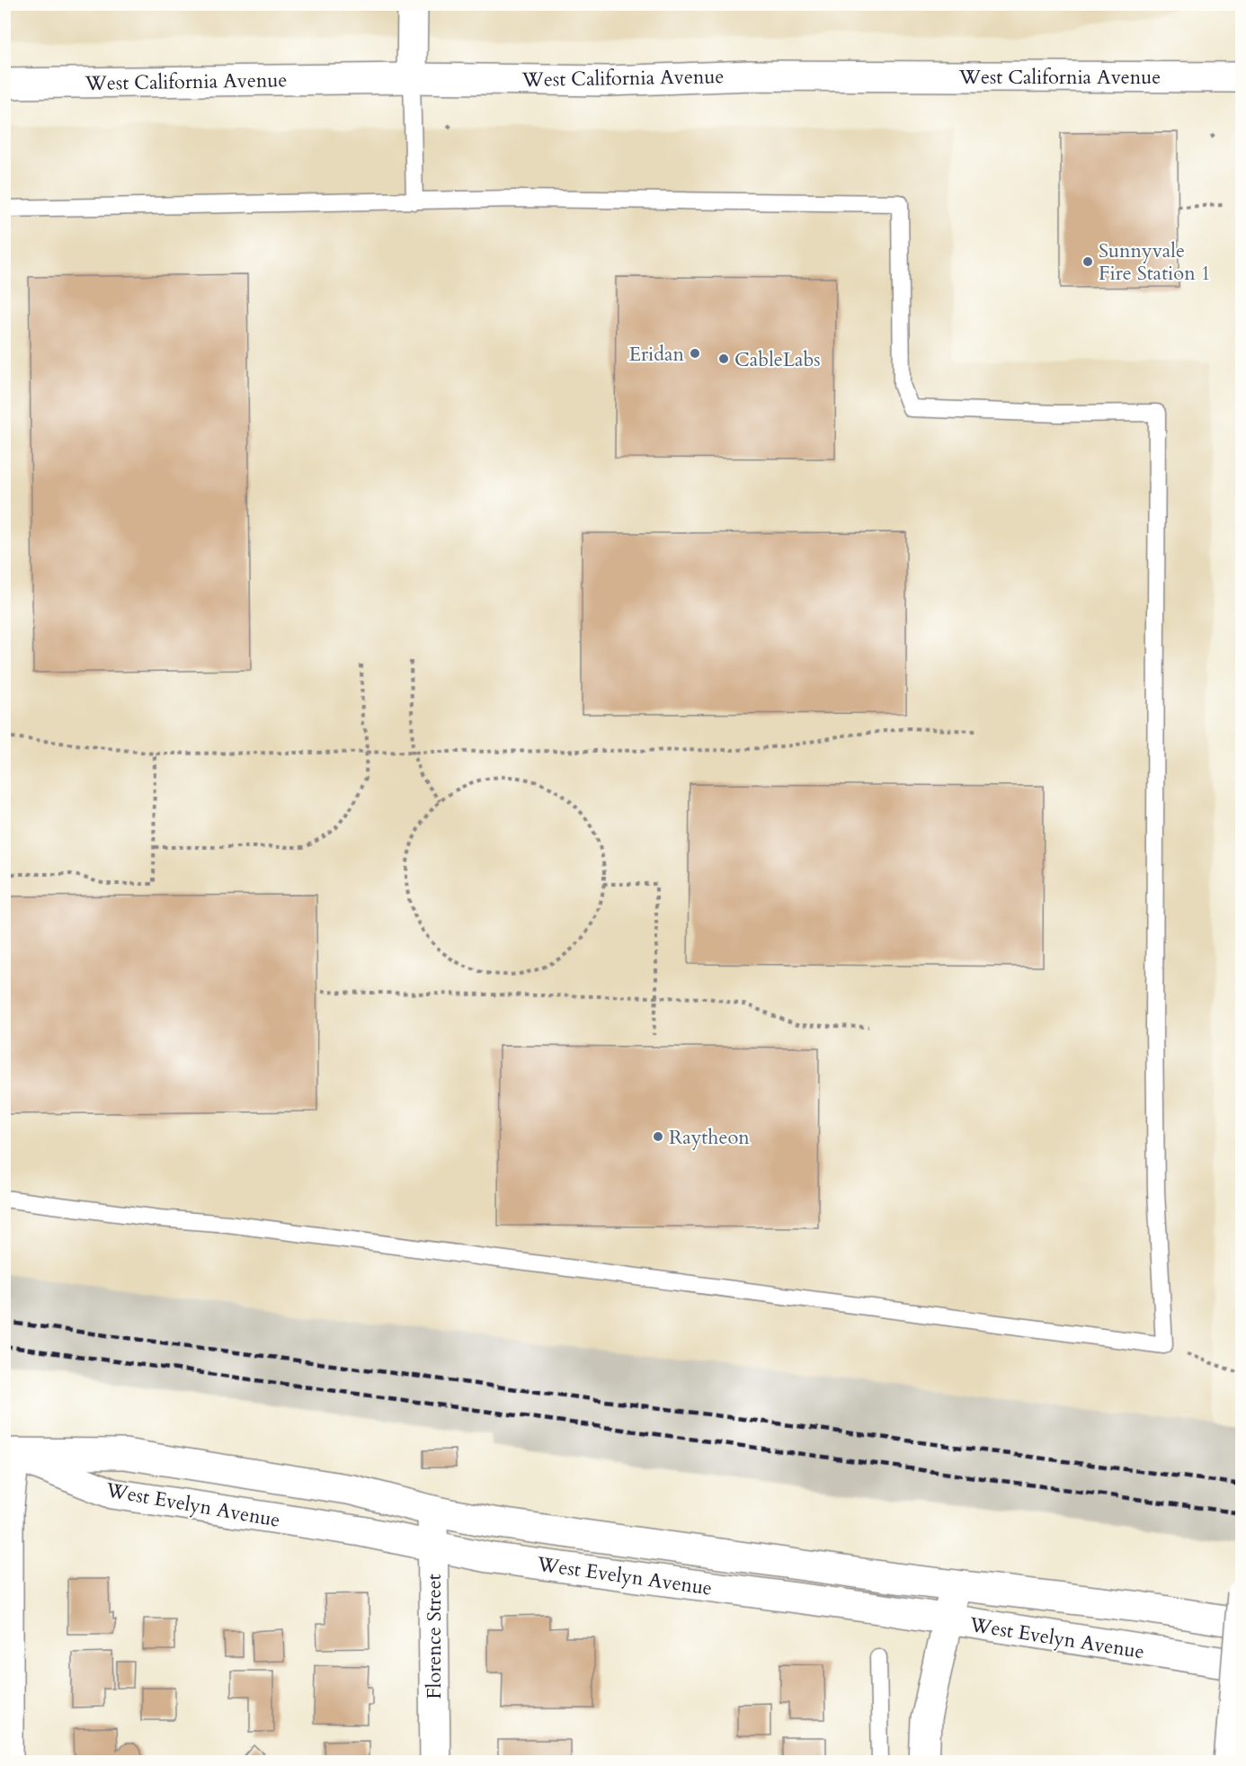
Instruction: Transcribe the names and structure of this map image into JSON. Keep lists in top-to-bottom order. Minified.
{"streets":{"main road":["West California Avenue","West Evelyn Avenue","Florence Street"]},"crossings":[["West Evelyn Avenue","Florence Street"]],"places":["Sunnyvale Fire Station 1","Eridan","CableLabs","Raytheon"]}
